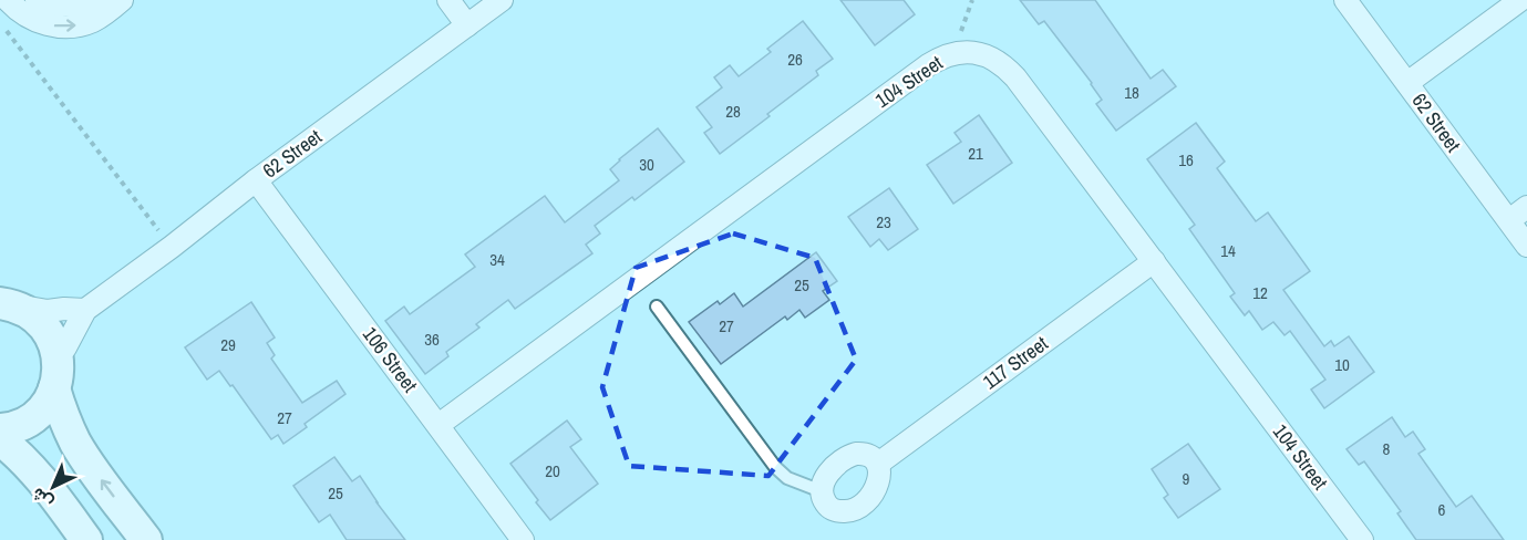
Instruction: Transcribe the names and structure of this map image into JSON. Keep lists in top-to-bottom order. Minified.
{"streets":{"street":["104 Street","62 Street","106 Street","117 Street"]},"crossings":[["104 Street","106 Street"],["104 Street","117 Street"],["62 Street","106 Street"]],"house_numbers":["26","18","28","21","16","30","23","14","34","25","12","27","36","29","10","27","8","20","9","25","6"],"north":"bottom left"}
